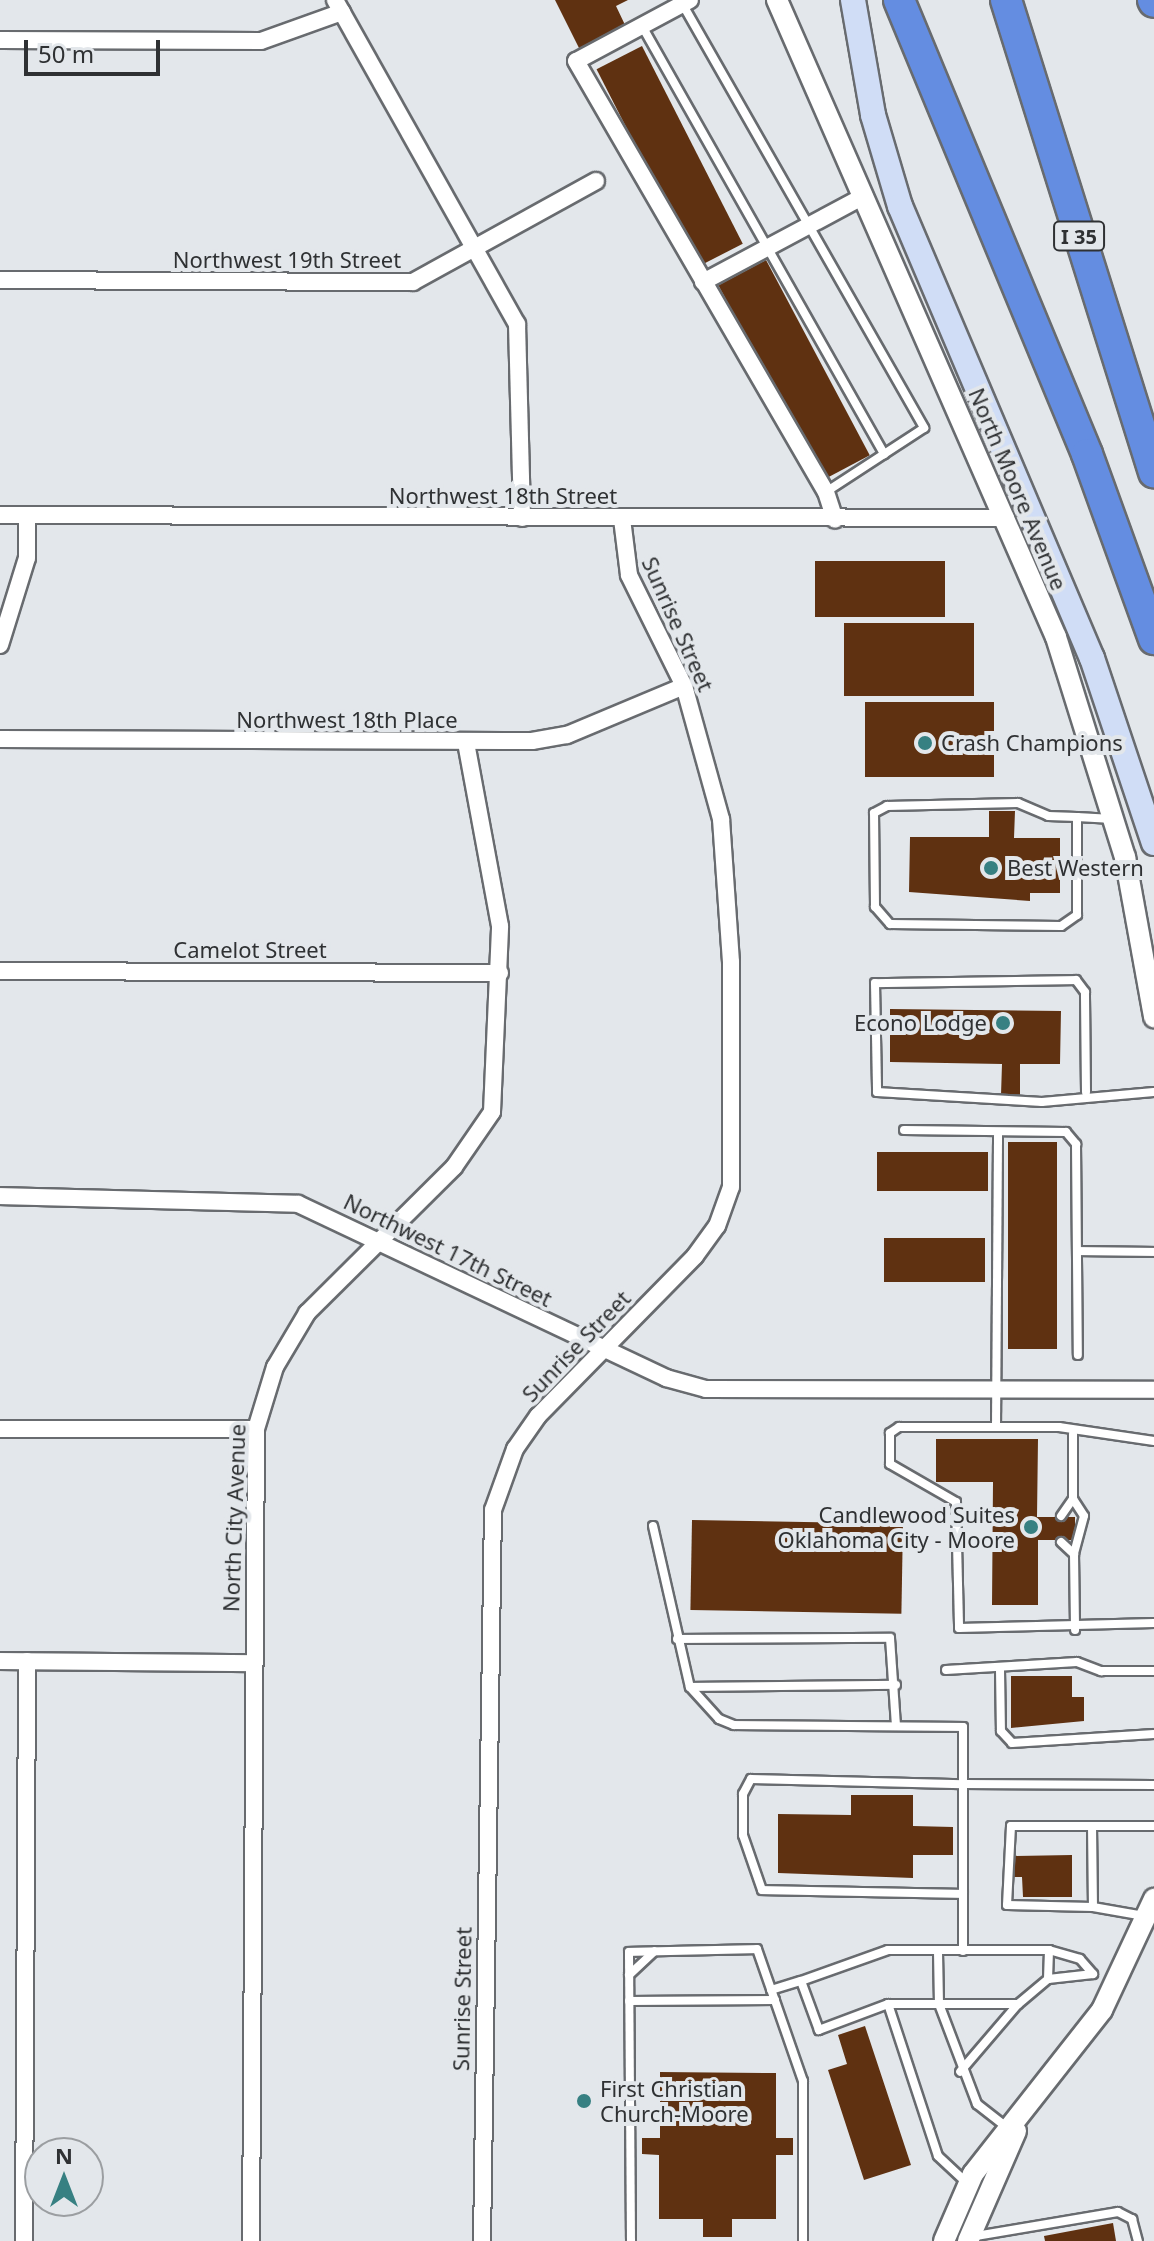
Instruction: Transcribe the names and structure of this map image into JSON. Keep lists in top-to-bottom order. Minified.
{"streets":{"highway":["I 35"],"street":["Northwest 19th Street","North Moore Avenue","Northwest 18th Street","Sunrise Street","Northwest 18th Place","Camelot Street","Northwest 17th Street","North City Avenue"]},"crossings":[["North Moore Avenue","Northwest 18th Street"],["Northwest 18th Street","Sunrise Street"],["Sunrise Street","Northwest 18th Place"],["Sunrise Street","Northwest 17th Street"],["Northwest 18th Place","North City Avenue"],["Camelot Street","North City Avenue"],["Northwest 17th Street","North City Avenue"]],"places":["Crash Champions","Best Western","Econo Lodge","Candlewood Suites Oklahoma City - Moore","First Christian Church-Moore"],"scale_bar":"50 m","north":"top"}
